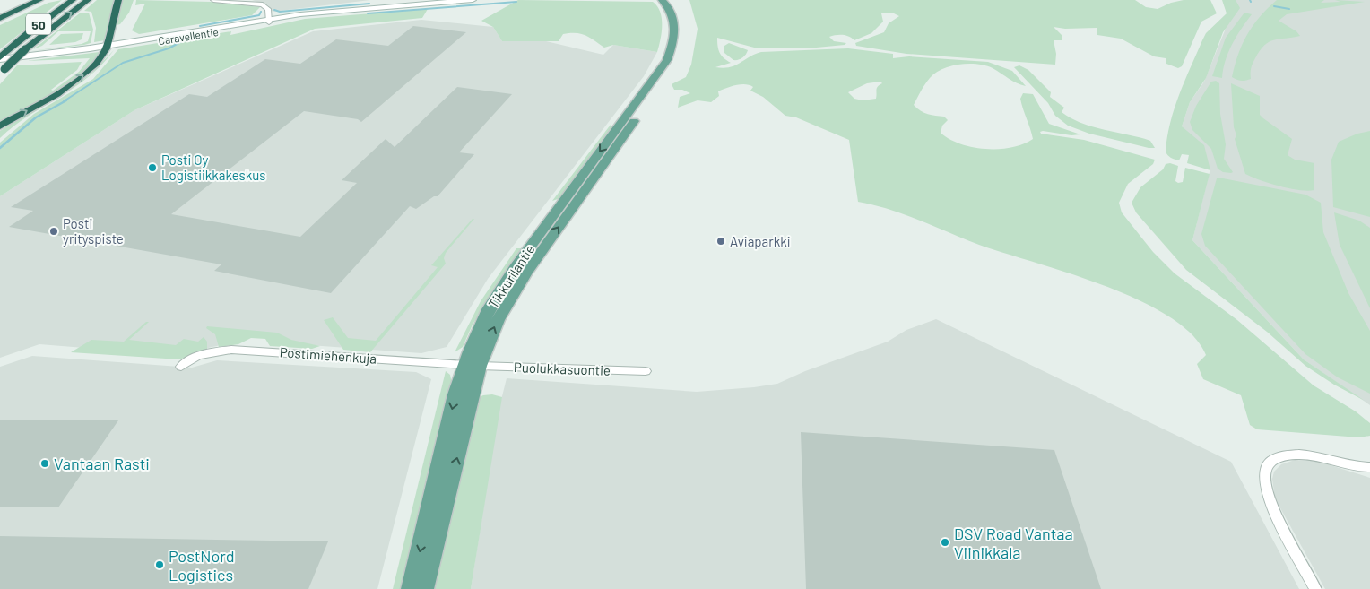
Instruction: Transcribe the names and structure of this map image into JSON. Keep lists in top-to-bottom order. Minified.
{"streets":{"highway":["50"],"main road":["Caravellentie","Tikkurilantie"],"street":["Postimiehenkuja","Puolukkasuontie"]},"crossings":[["50","Caravellentie"],["Tikkurilantie","Postimiehenkuja"],["Tikkurilantie","Puolukkasuontie"],["Postimiehenkuja","Puolukkasuontie"]],"places":["Posti Oy Logistiikkakeskus","Posti yrityspiste","Aviaparkki","Vantaan Rasti","DSV Road Vantaa Viinikkala","PostNord Logistics"]}
